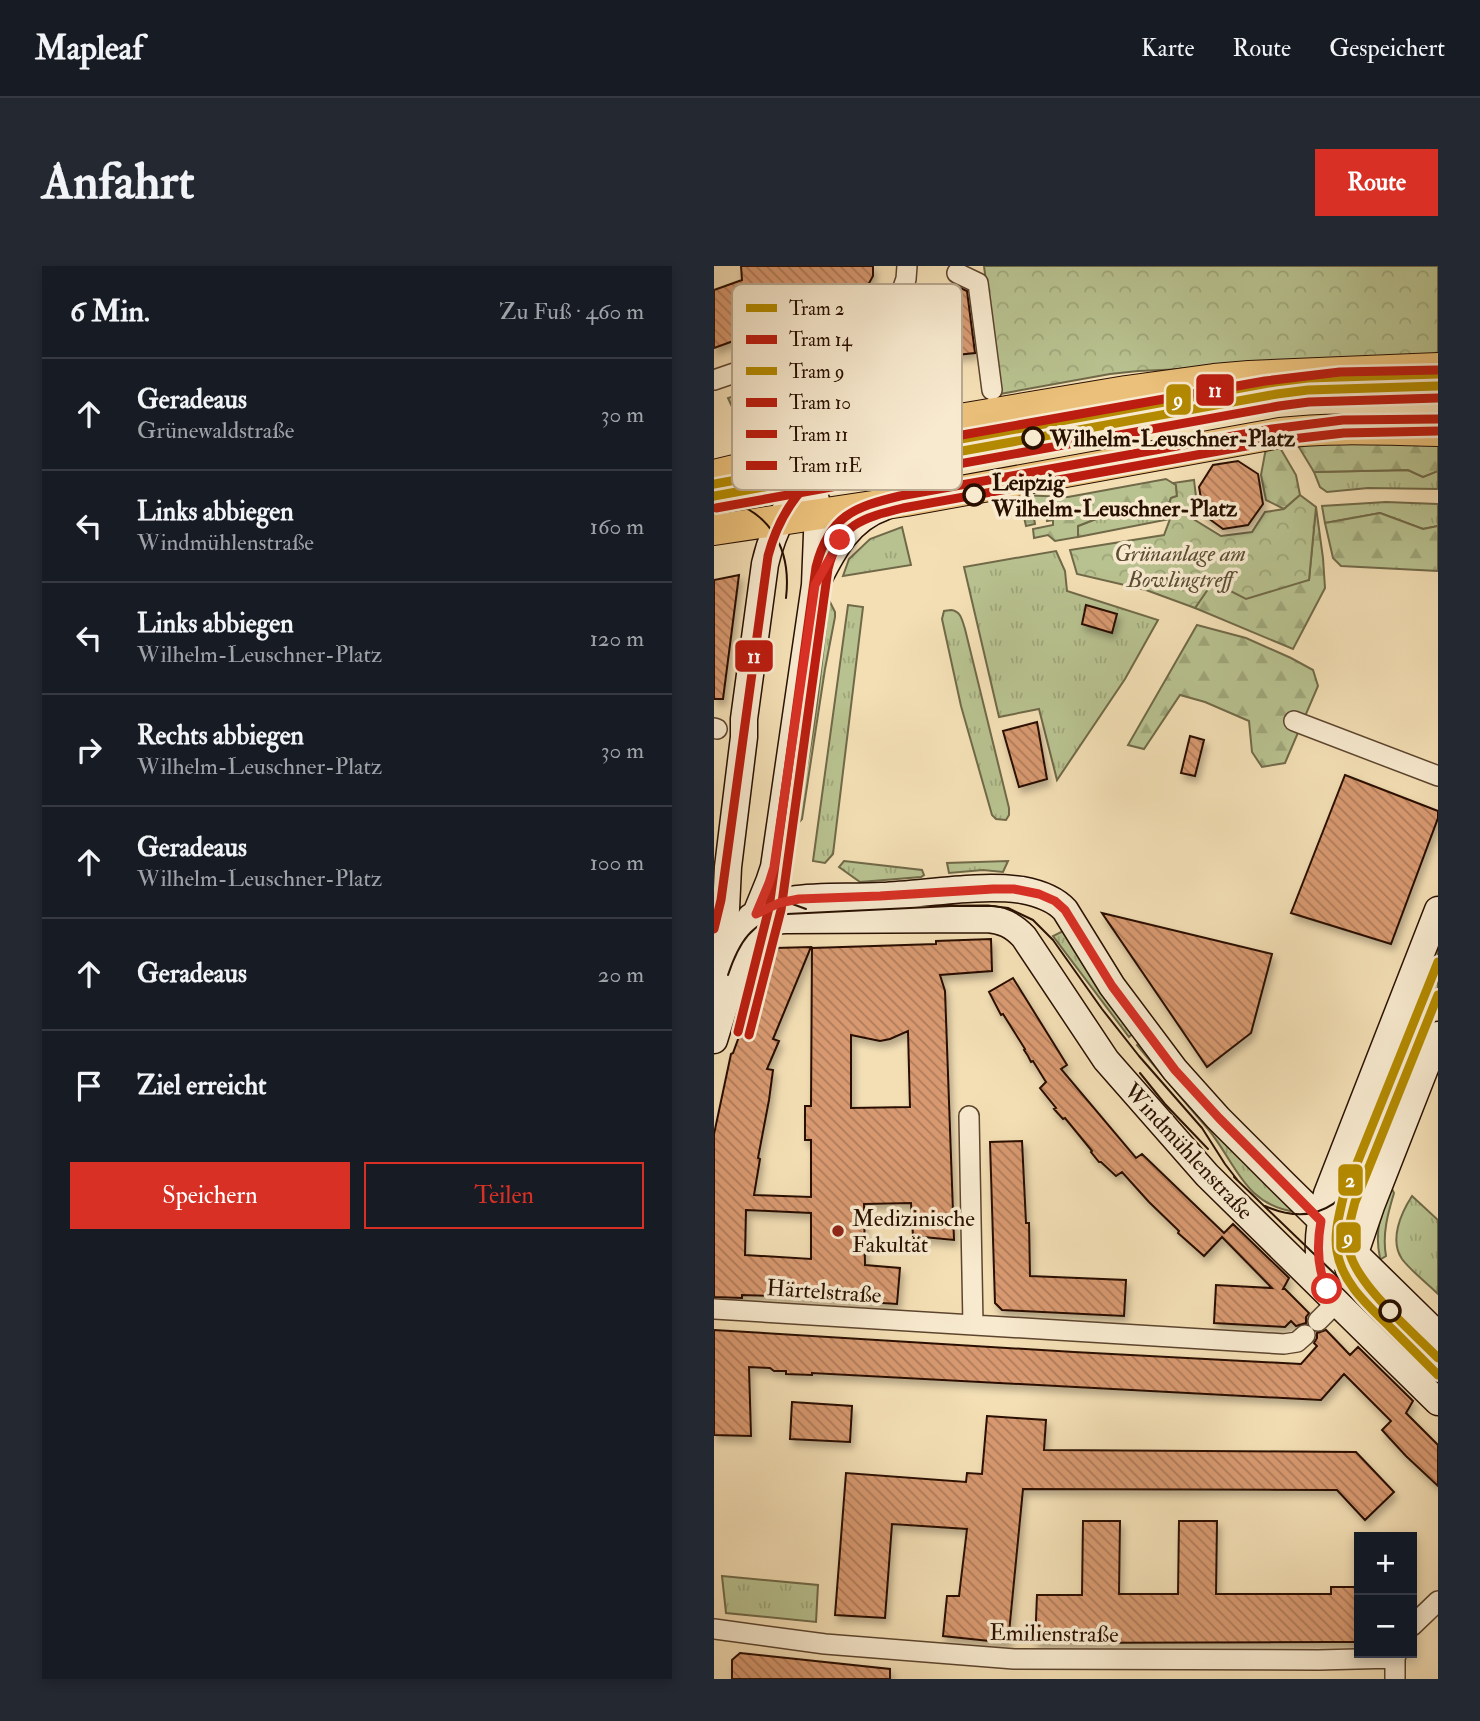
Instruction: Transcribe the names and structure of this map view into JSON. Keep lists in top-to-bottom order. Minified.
{"streets":{"main road":["Windmühlenstraße"],"street":["Härtelstraße","Emilienstraße"]},"crossings":[["Windmühlenstraße","Härtelstraße"]],"parks":["Grünanlage am Bowlingtreff"],"places":["Wilhelm-Leuschner-Platz","Leipzig Wilhelm-Leuschner-Platz","Medizinische Fakultät"],"lines":["tram line 11","tram line 9","tram line 2","tram line 14","tram line 10","tram line 11E"],"legend":["Tram 2","Tram 14","Tram 9","Tram 10","Tram 11","Tram 11E"],"page":{"header":"Mapleaf","nav":["Karte","Route","Gespeichert"],"buttons":["Route",["Speichern","Teilen"]],"title":"Anfahrt","heading":["6 Min.","Zu Fuß · 460 m"],"list":[["Geradeaus","Grünewaldstraße","30 m"],["Links abbiegen","Windmühlenstraße","160 m"],["Links abbiegen","Wilhelm-Leuschner-Platz","120 m"],["Rechts abbiegen","Wilhelm-Leuschner-Platz","30 m"],["Geradeaus","Wilhelm-Leuschner-Platz","100 m"],["Geradeaus","20 m"],"Ziel erreicht"],"map_buttons":["+","−"]}}
